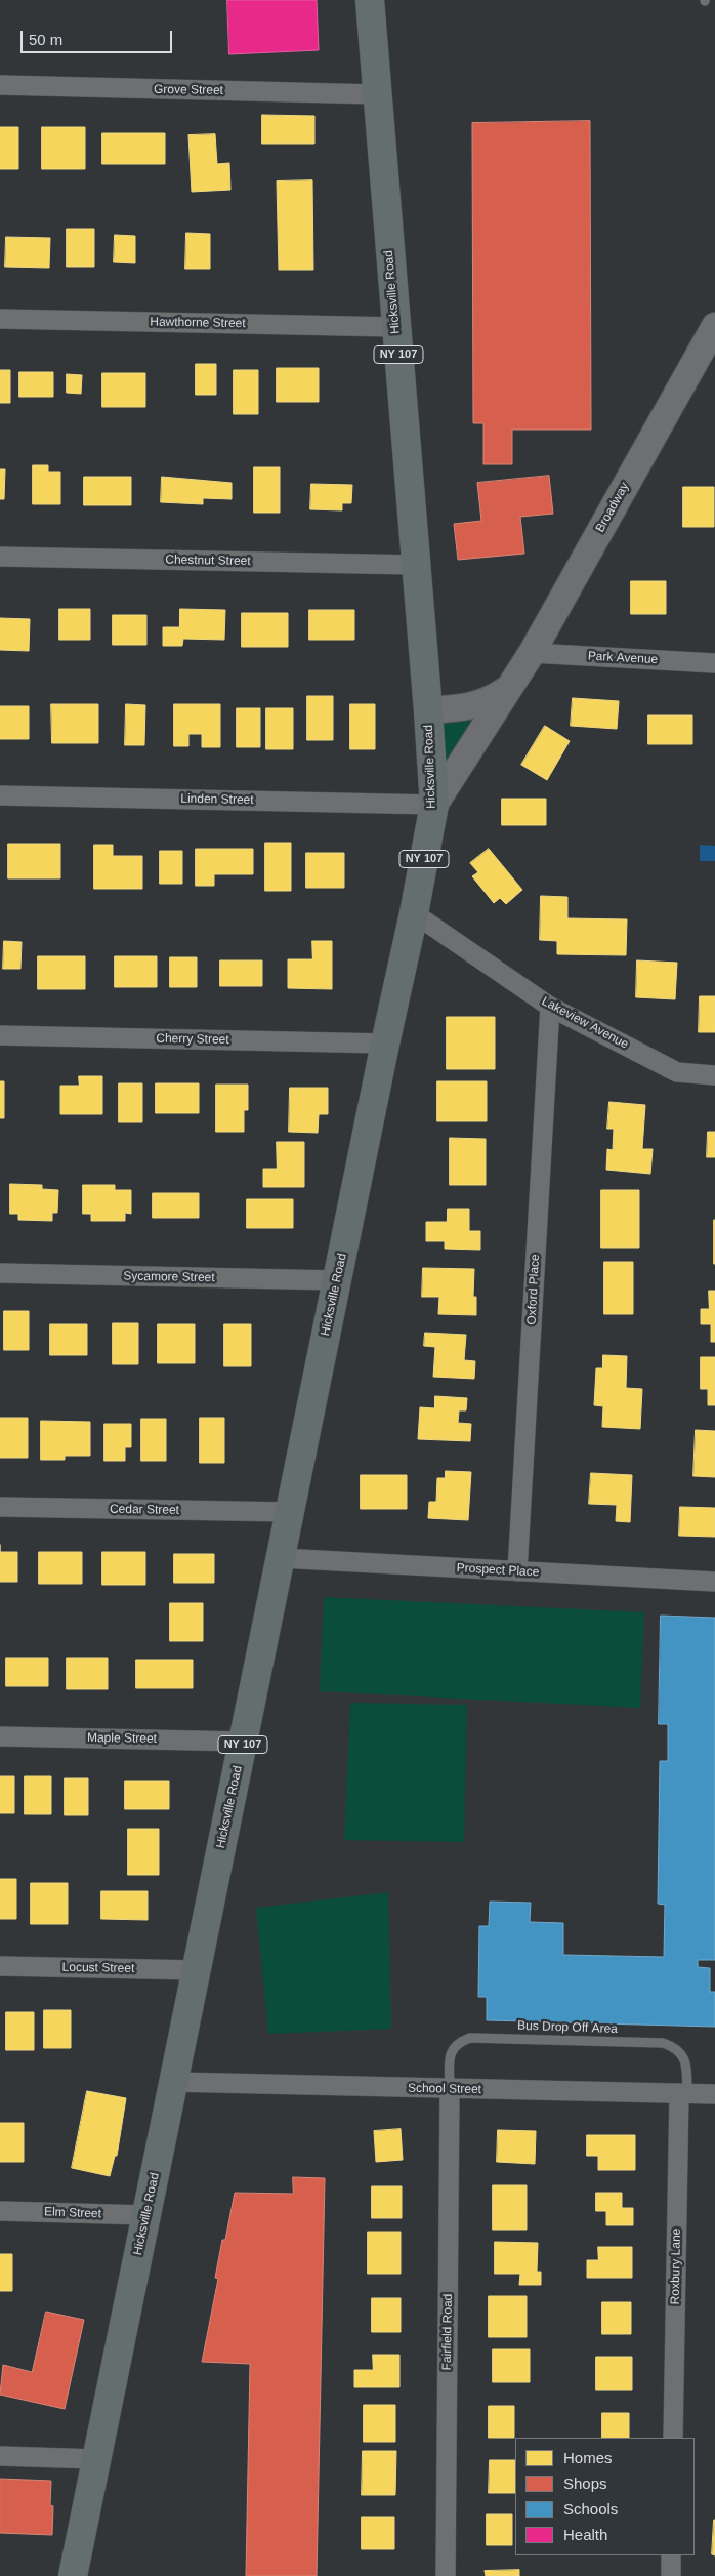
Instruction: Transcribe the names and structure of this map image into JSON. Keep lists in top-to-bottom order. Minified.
{"streets":{"main road":["Hicksville Road","NY 107","Broadway"],"street":["Grove Street","Hawthorne Street","Chestnut Street","Park Avenue","Linden Street","Lakeview Avenue","Cherry Street","Sycamore Street","Oxford Place","Cedar Street","Prospect Place","Maple Street","Locust Street","School Street","Elm Street","Roxbury Lane","Fairfield Road"],"lane":["Bus Drop Off Area"]},"crossings":[["Grove Street","Hicksville Road"],["Hicksville Road","Hawthorne Street"],["Hicksville Road","Broadway"],["Hicksville Road","Chestnut Street"],["Hicksville Road","Linden Street"],["Hicksville Road","Lakeview Avenue"],["Hicksville Road","Cherry Street"],["Hicksville Road","Sycamore Street"],["Hicksville Road","Cedar Street"],["Hicksville Road","Prospect Place"],["Hicksville Road","Maple Street"],["Hicksville Road","Locust Street"],["Hicksville Road","School Street"],["Hicksville Road","Elm Street"],["Broadway","Park Avenue"],["Broadway","Linden Street"],["Lakeview Avenue","Oxford Place"],["Oxford Place","Prospect Place"],["Bus Drop Off Area","School Street"],["Bus Drop Off Area","Roxbury Lane"],["Bus Drop Off Area","Fairfield Road"],["School Street","Roxbury Lane"],["School Street","Fairfield Road"]],"legend":["Homes","Shops","Schools","Health"],"scale_bar":"50 m"}
